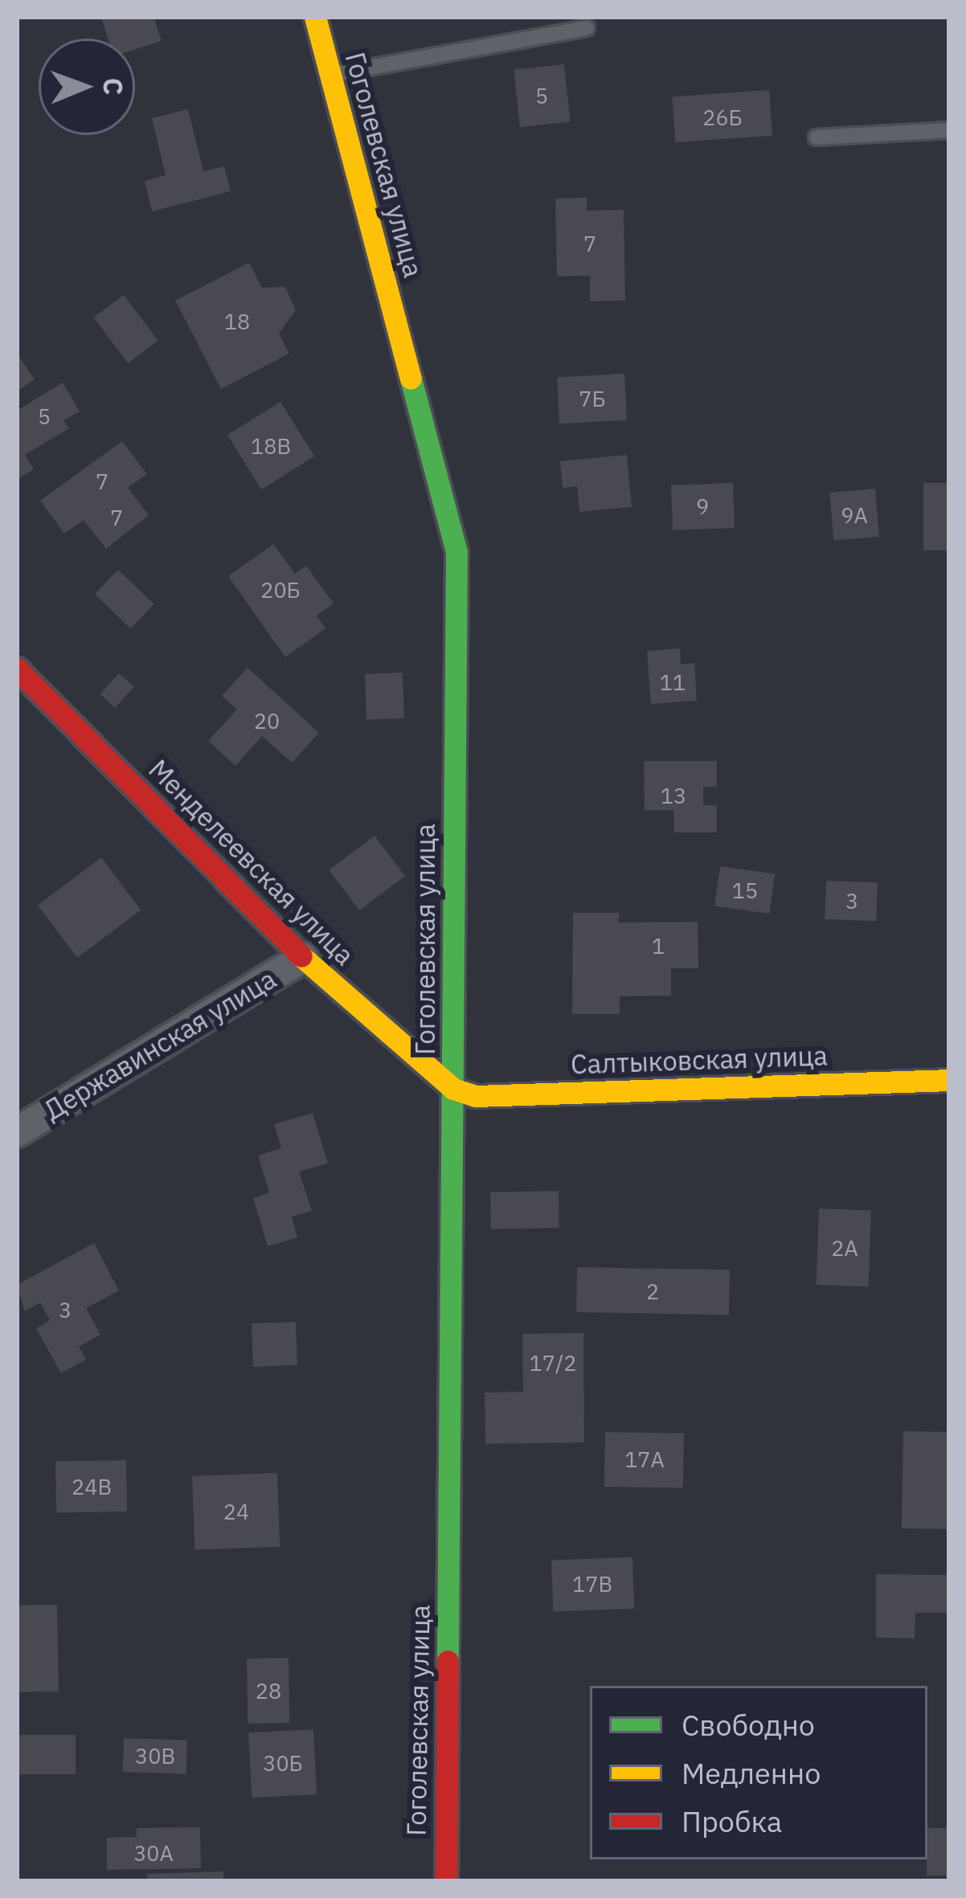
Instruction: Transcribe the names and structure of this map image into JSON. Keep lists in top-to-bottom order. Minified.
{"streets":{"street":["Гоголевская улица","Менделеевская улица","Державинская улица","Салтыковская улица"]},"crossings":[["Гоголевская улица","Менделеевская улица"],["Гоголевская улица","Салтыковская улица"],["Менделеевская улица","Державинская улица"],["Менделеевская улица","Салтыковская улица"]],"house_numbers":["5","26Б","7","18","7Б","5","18В","7","9","9А","7","20Б","11","20","13","15","3","1","2А","2","3","17/2","17А","24В","24","17В","28","30В","30Б","30А"],"legend":["Свободно","Медленно","Пробка"],"north":"right"}
